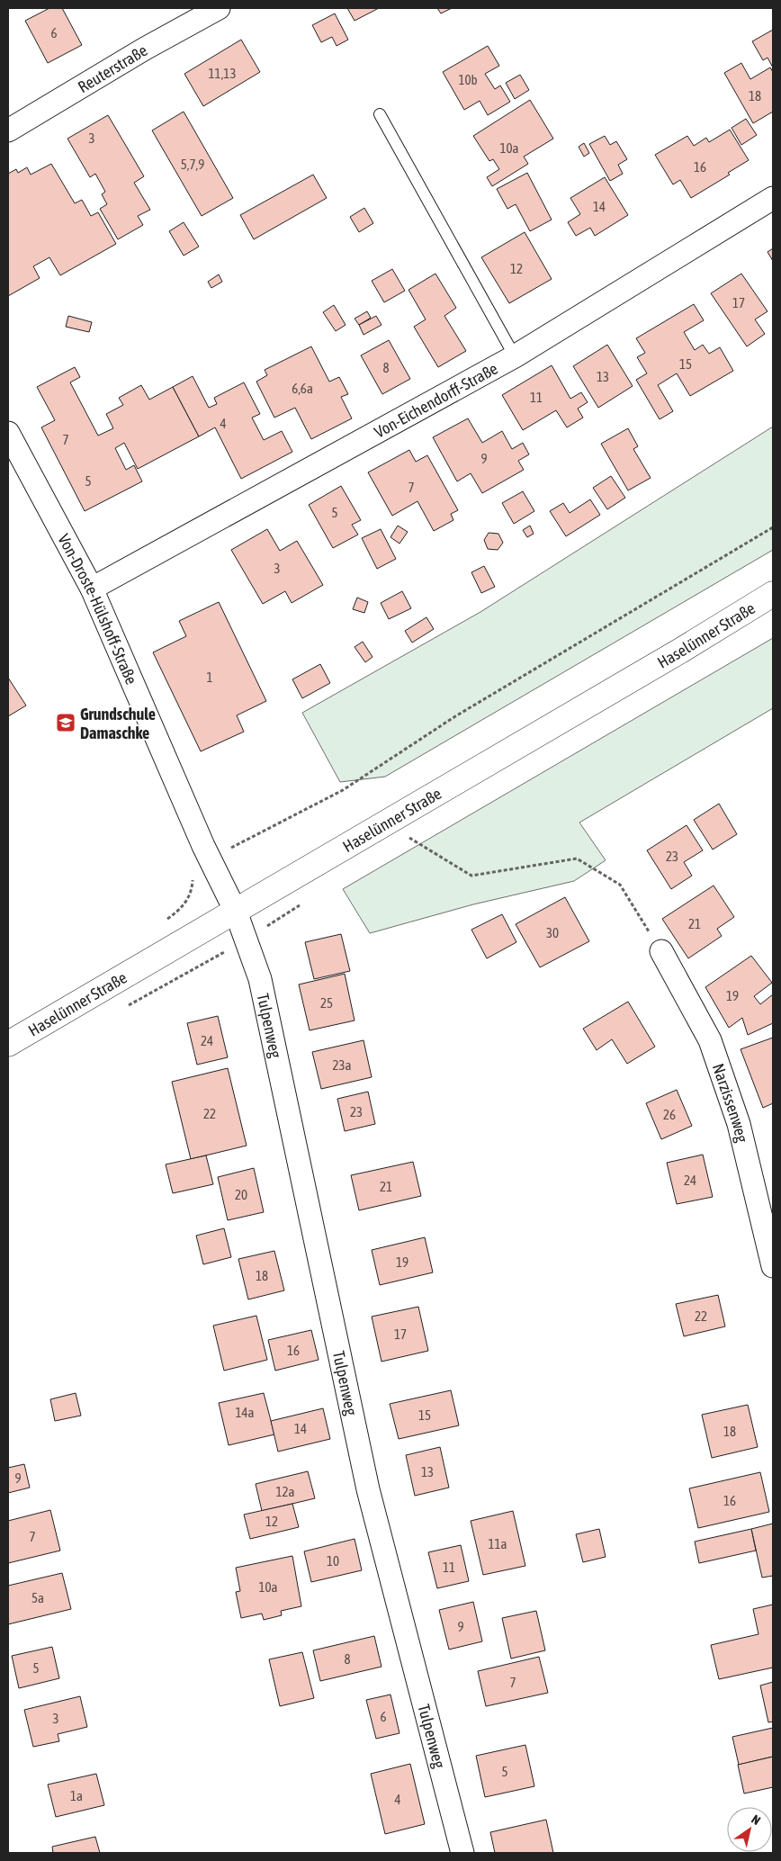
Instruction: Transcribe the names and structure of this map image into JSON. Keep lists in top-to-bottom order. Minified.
{"streets":{"street":["Reuterstraße","Von-Eichendorff-Straße","Von-Droste-Hülshoff-Straße","Haselünner Straße","Tulpenweg","Narzissenweg"]},"crossings":[["Von-Eichendorff-Straße","Von-Droste-Hülshoff-Straße"],["Von-Droste-Hülshoff-Straße","Haselünner Straße"],["Von-Droste-Hülshoff-Straße","Tulpenweg"],["Haselünner Straße","Tulpenweg"]],"places":{"school or university":["Grundschule Damaschke"]},"house_numbers":["6","11,13","10b","18","3","10a","5,7,9","16","14","12","17","15","8","13","6,6a","11","4","7","9","5","7","5","3","1","23","21","30","19","25","24","23a","23","22","26","24","21","20","19","18","22","17","16","14a","15","14","18","13","9","12a","16","12","7","11a","10","11","10a","5a","9","8","5","7","6","3","5","1a","4"],"north":"top right"}
